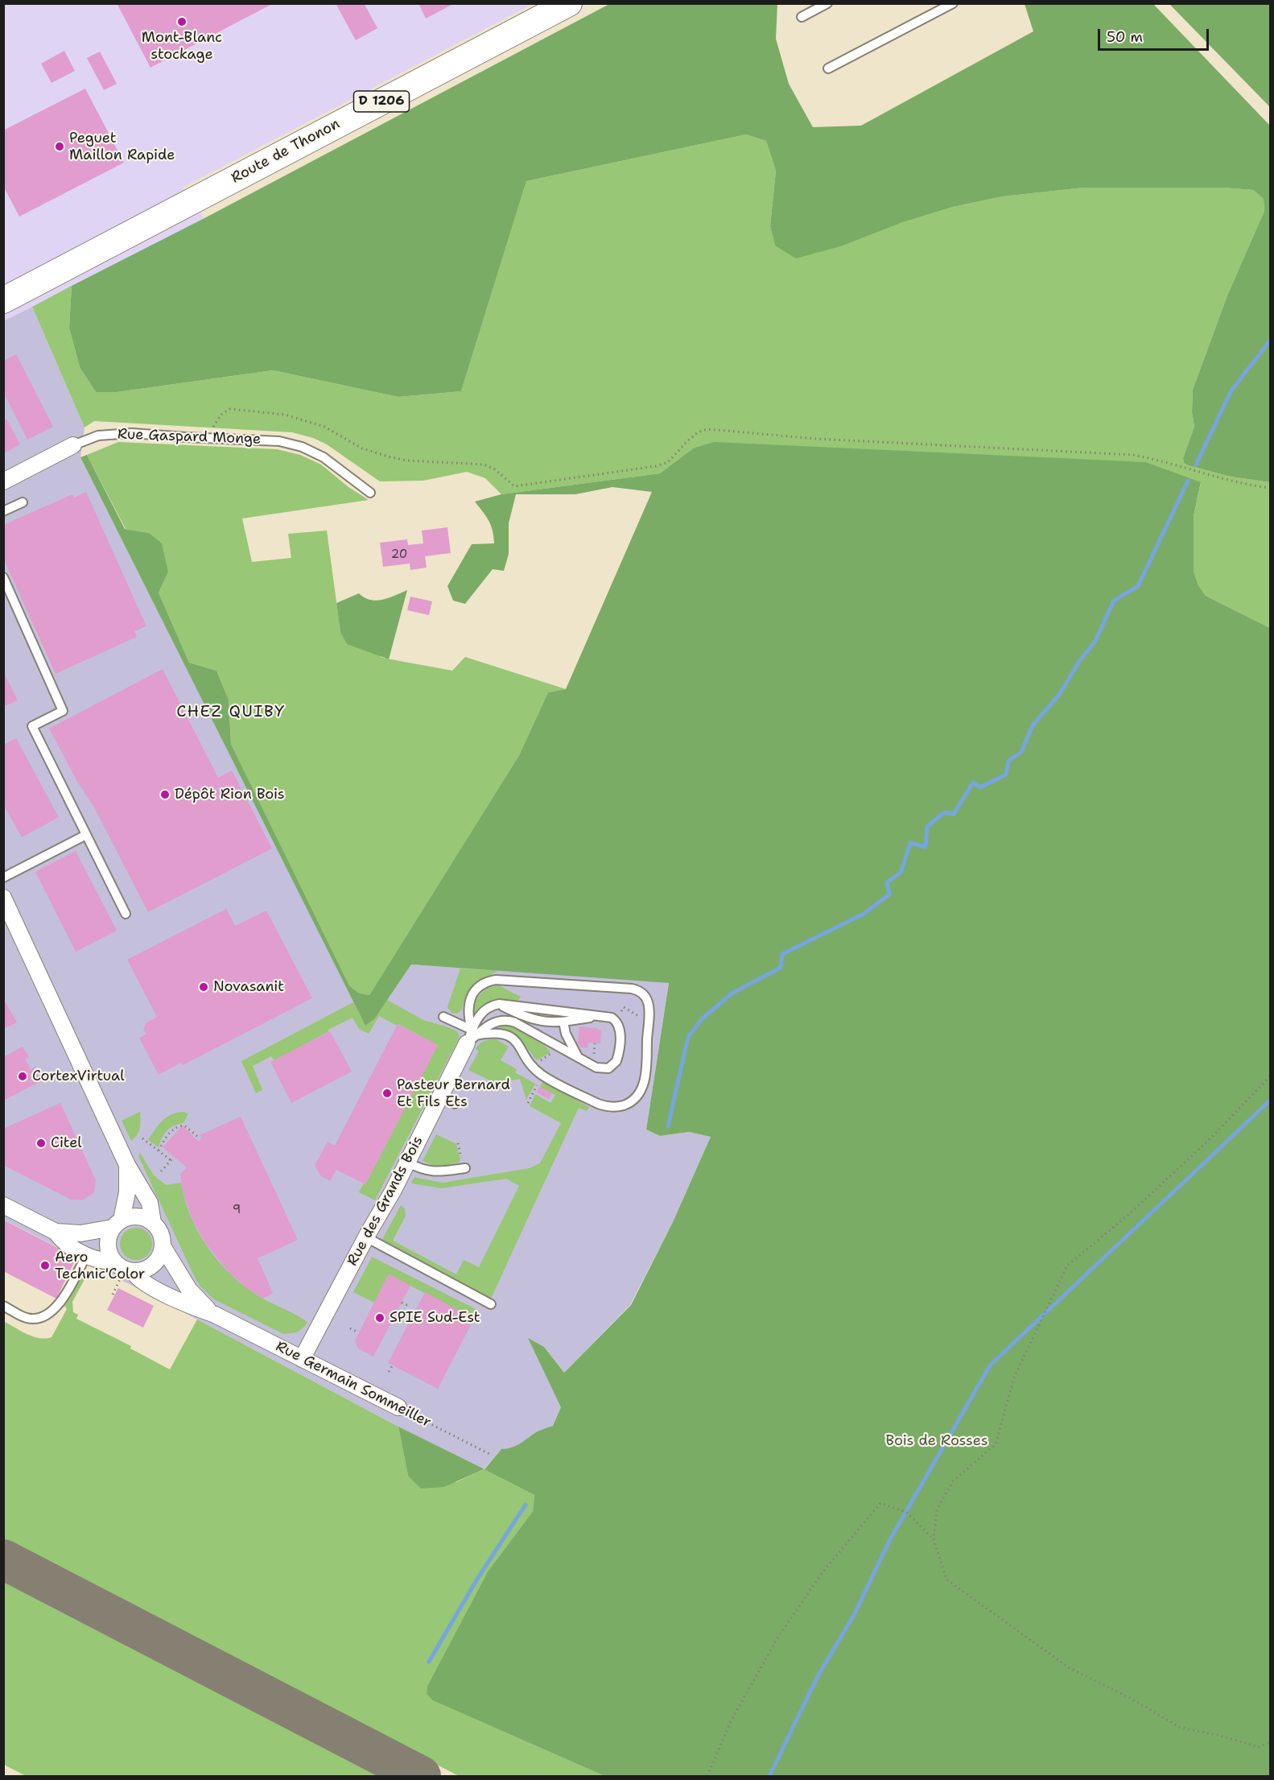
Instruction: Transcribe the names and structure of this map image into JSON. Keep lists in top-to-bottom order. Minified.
{"streets":{"main road":["D 1206","Route de Thonon"],"street":["Rue Gaspard Monge","Rue des Grands Bois","Rue Germain Sommeiller"]},"crossings":[["Rue des Grands Bois","Rue Germain Sommeiller"]],"districts":["CHEZ QUIBY"],"parks":["Bois de Rosses"],"places":["Mont-Blanc stockage","Peguet Maillon Rapide","Dépôt Rion Bois","Novasanit","CortexVirtual","Pasteur Bernard Et Fils Ets","Citel","Aero Technic'Color","SPIE Sud-Est"],"house_numbers":["20","9"],"scale_bar":"50 m"}
